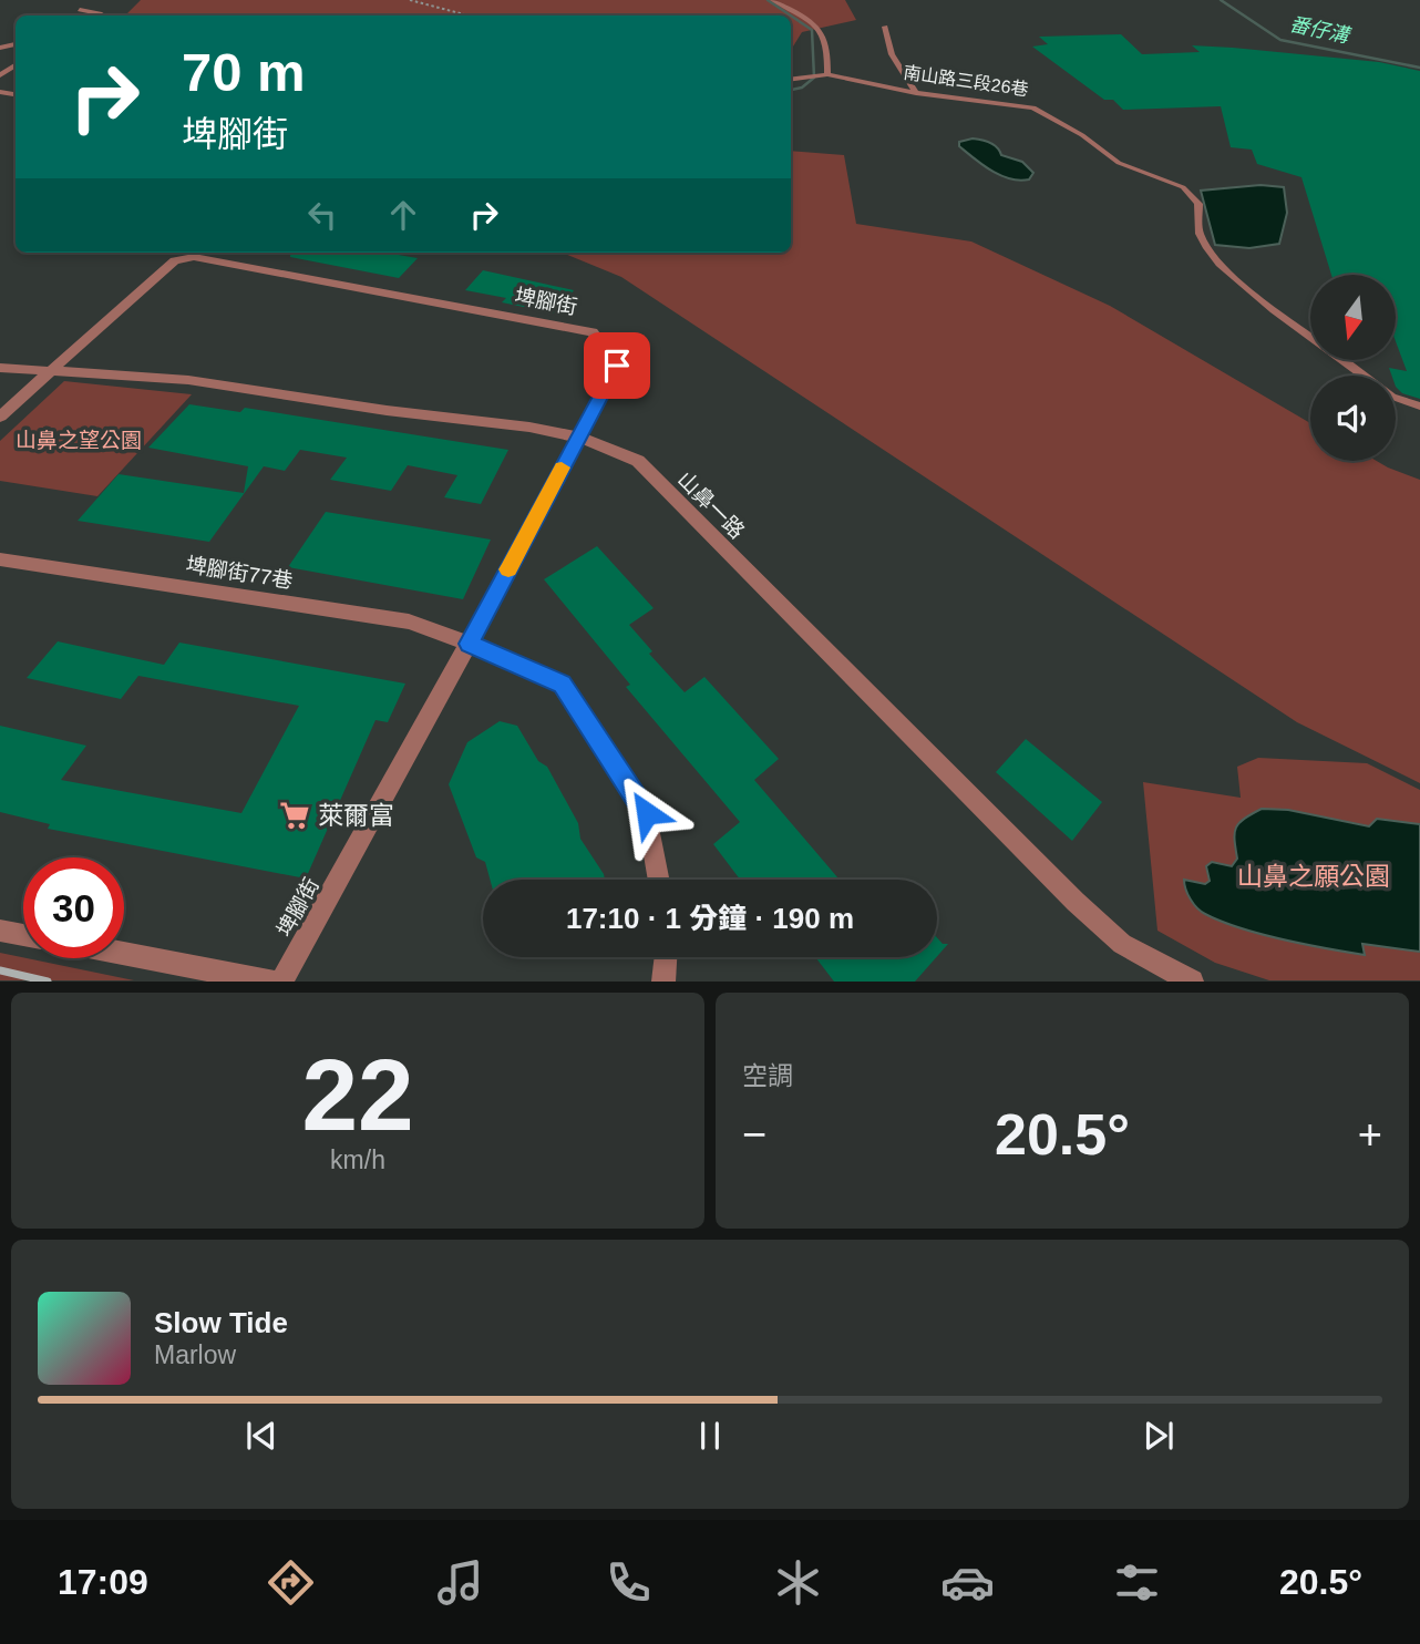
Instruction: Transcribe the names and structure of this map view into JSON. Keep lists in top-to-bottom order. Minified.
{"streets":{"street":["埤腳街","山鼻一路","埤腳街77巷"],"lane":["南山路三段26巷"]},"crossings":[["埤腳街","山鼻一路"],["埤腳街","埤腳街77巷"]],"water":["番仔溝"],"parks":["山鼻之望公園","山鼻之願公園"],"places":{"supermarket":["萊爾富"]},"north":"bottom","page":{"turn":["70 m","埤腳街"],"limit":"30","trip":"17:10 · 1 分鐘 · 190 m","tile":[["22","km/h"],"空調"],"heat":["−","20.5°","+"],"song":["Slow Tide","Marlow"],"tabs":["17:09","20.5°"]}}
